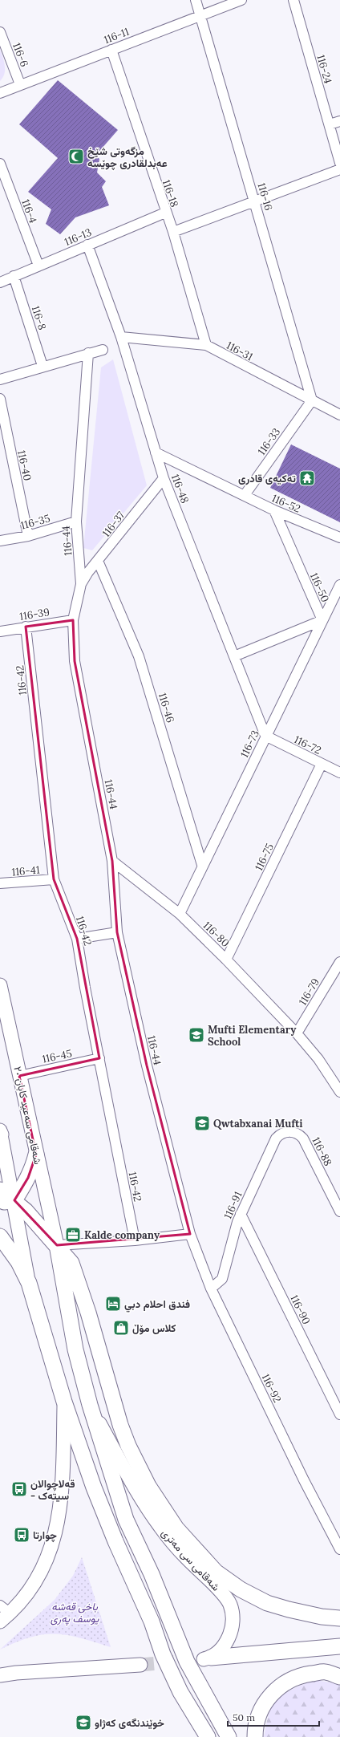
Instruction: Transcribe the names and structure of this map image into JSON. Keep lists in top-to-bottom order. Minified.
{"streets":{"main road":["شەقامی سەعید کابان ٢٠","شەقامی سی مەتری"],"street":["116-11","116-6","116-24","116-18","116-16","116-4","116-13","116-8","116-31","116-33","116-40","116-48","116-52","116-35","116-37","116-44","116-50","116-39","116-42","116-46","116-73","116-72","116-75","116-41","116-80","116-79","116-45","116-88","116-91","116-90","116-92"]},"crossings":[["116-11","116-6"],["116-11","116-18"],["116-11","116-16"],["116-18","116-13"],["116-18","116-31"],["116-16","116-31"],["116-16","116-33"],["116-4","116-13"],["116-13","116-8"],["116-13","116-48"],["116-31","116-33"],["116-31","116-48"],["116-33","116-52"],["116-40","116-35"],["116-48","116-52"],["116-48","116-37"],["116-48","116-73"],["116-48","116-72"],["116-52","116-50"],["116-35","116-44"],["116-37","116-44"],["116-37","116-46"],["116-44","116-39"],["116-44","116-80"],["116-44","116-92"],["116-50","116-73"],["116-39","116-42"],["116-42","116-41"],["116-42","116-45"],["116-46","116-73"],["116-73","116-72"],["116-73","116-80"],["116-72","116-75"],["116-75","116-80"],["116-80","116-79"],["116-45","شەقامی سەعید کابان ٢٠"],["116-88","116-91"],["116-91","116-90"],["116-91","116-92"]],"parks":["باخی قەشە یوسف پەری"],"places":{"mosque":["مزگەوتی شێخ عەبدلقادری چوێسە"],"temple":["تەکیەی قادری"],"school or university":["Mufti Elementary School","Qwtabxanai Mufti","خوێندنگەی کەژاو"],"office":["Kalde company"],"hotel":["فندق احلام دبي"],"shop":["کلاس مۆڵ"],"bus stop":["قەلاچوالان - سیتەک","چوارتا"]},"scale_bar":"50 m"}
